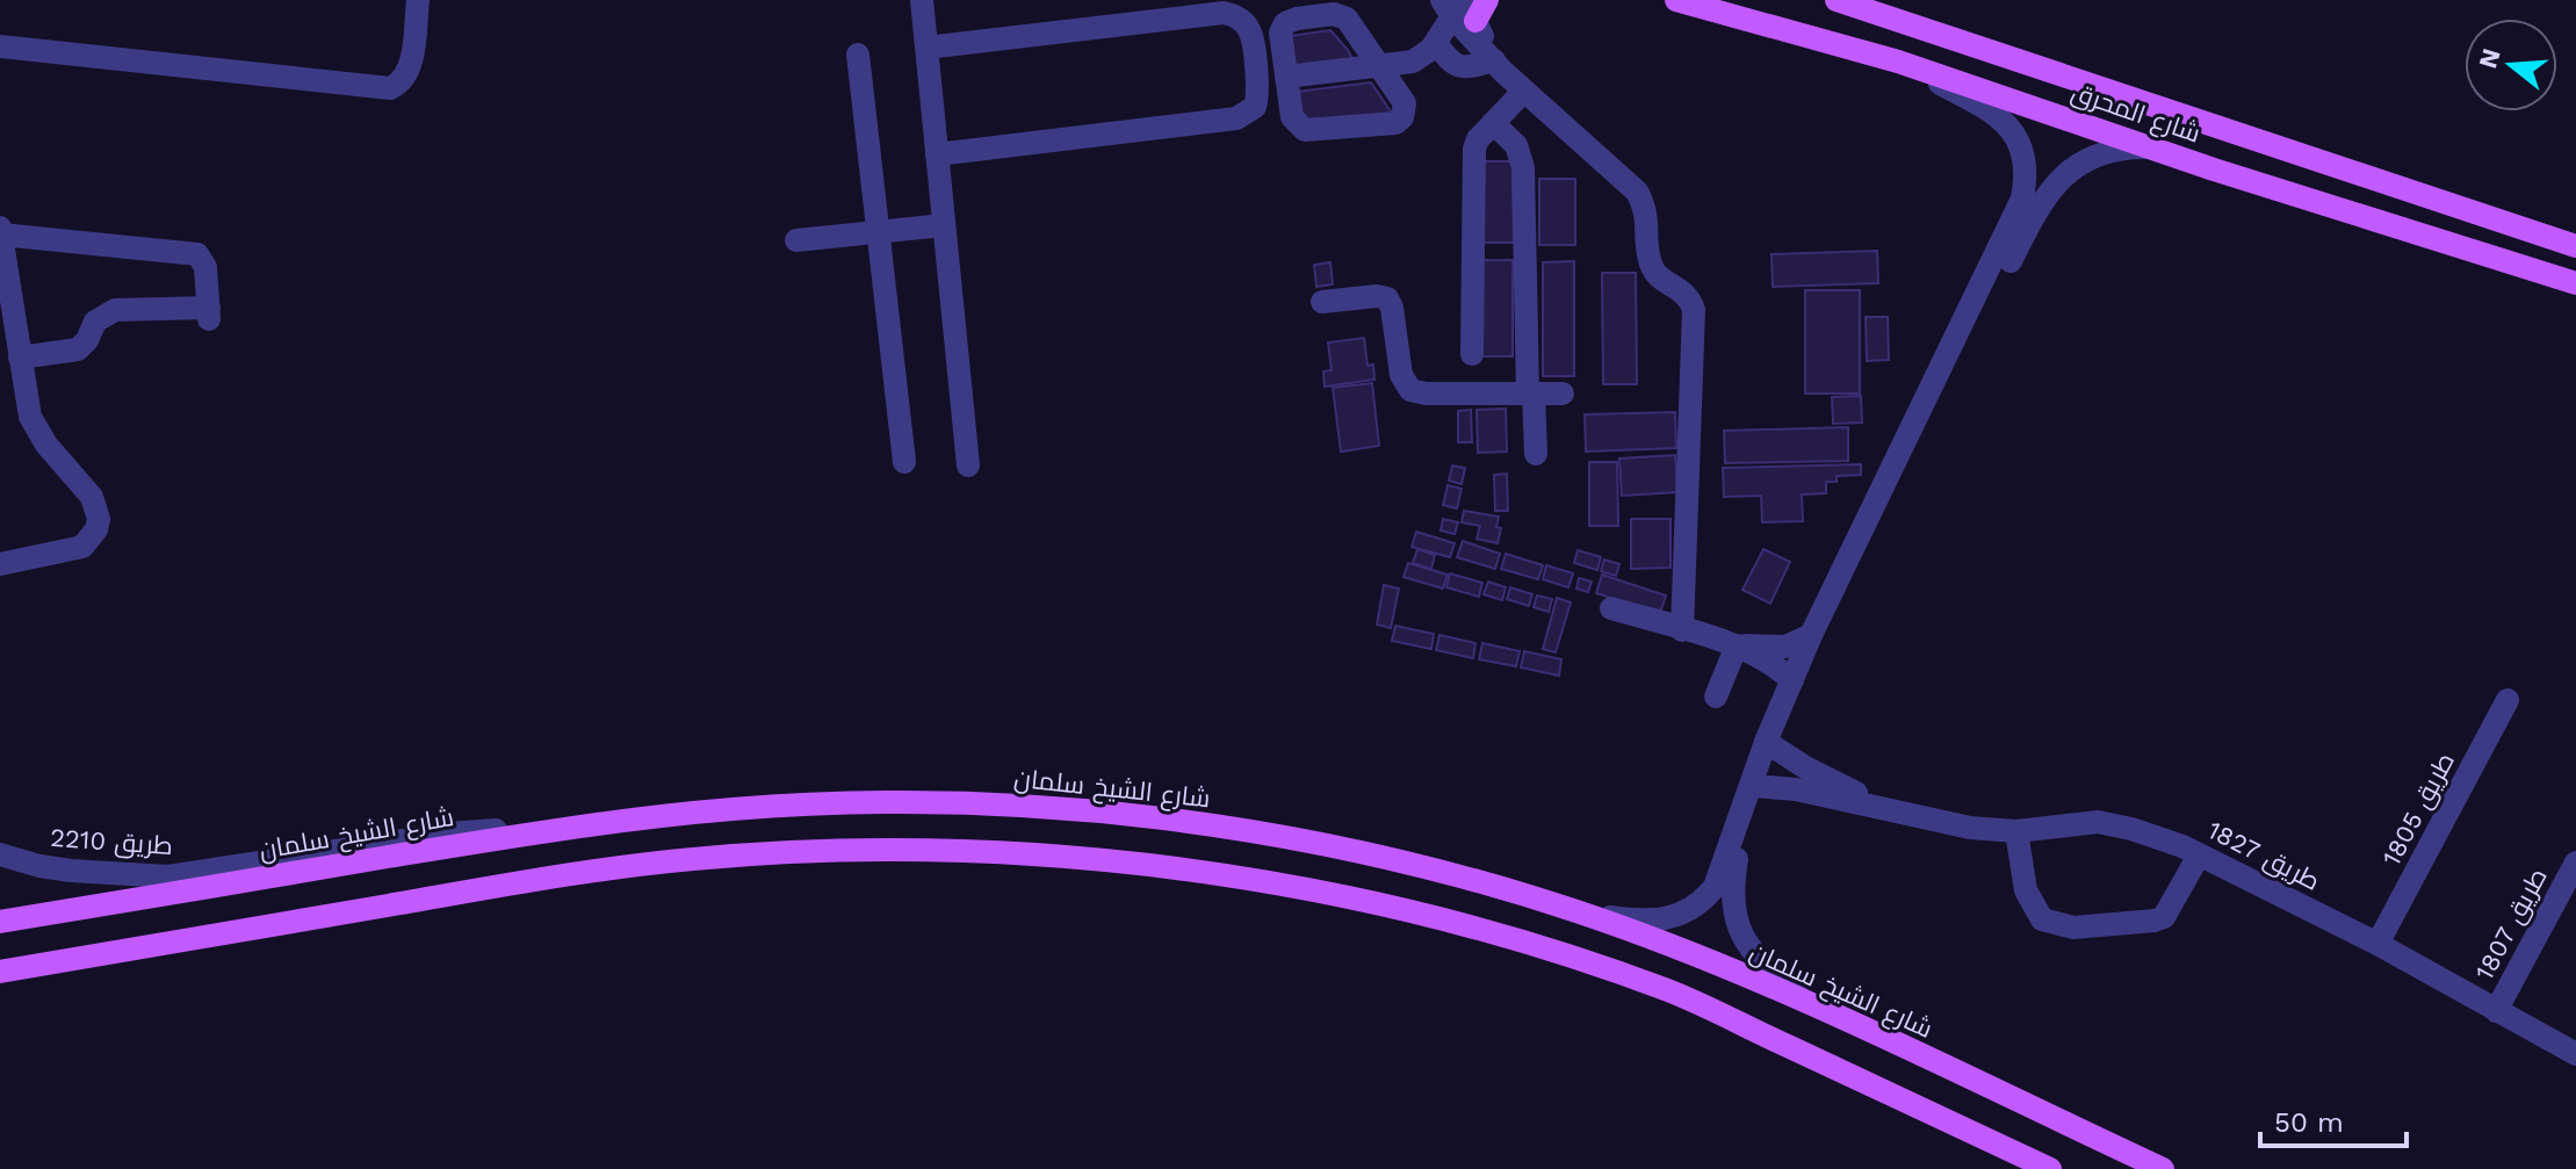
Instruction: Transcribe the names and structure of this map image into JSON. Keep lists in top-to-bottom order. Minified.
{"streets":{"main road":["شارع المحرق","شارع الشيخ سلمان"],"street":["طريق 1805","طريق 2210","طريق 1827","طريق 1807"]},"crossings":[["شارع الشيخ سلمان","طريق 2210"],["طريق 1805","طريق 1827"],["طريق 1827","طريق 1807"]],"scale_bar":"50 m","north":"left"}
